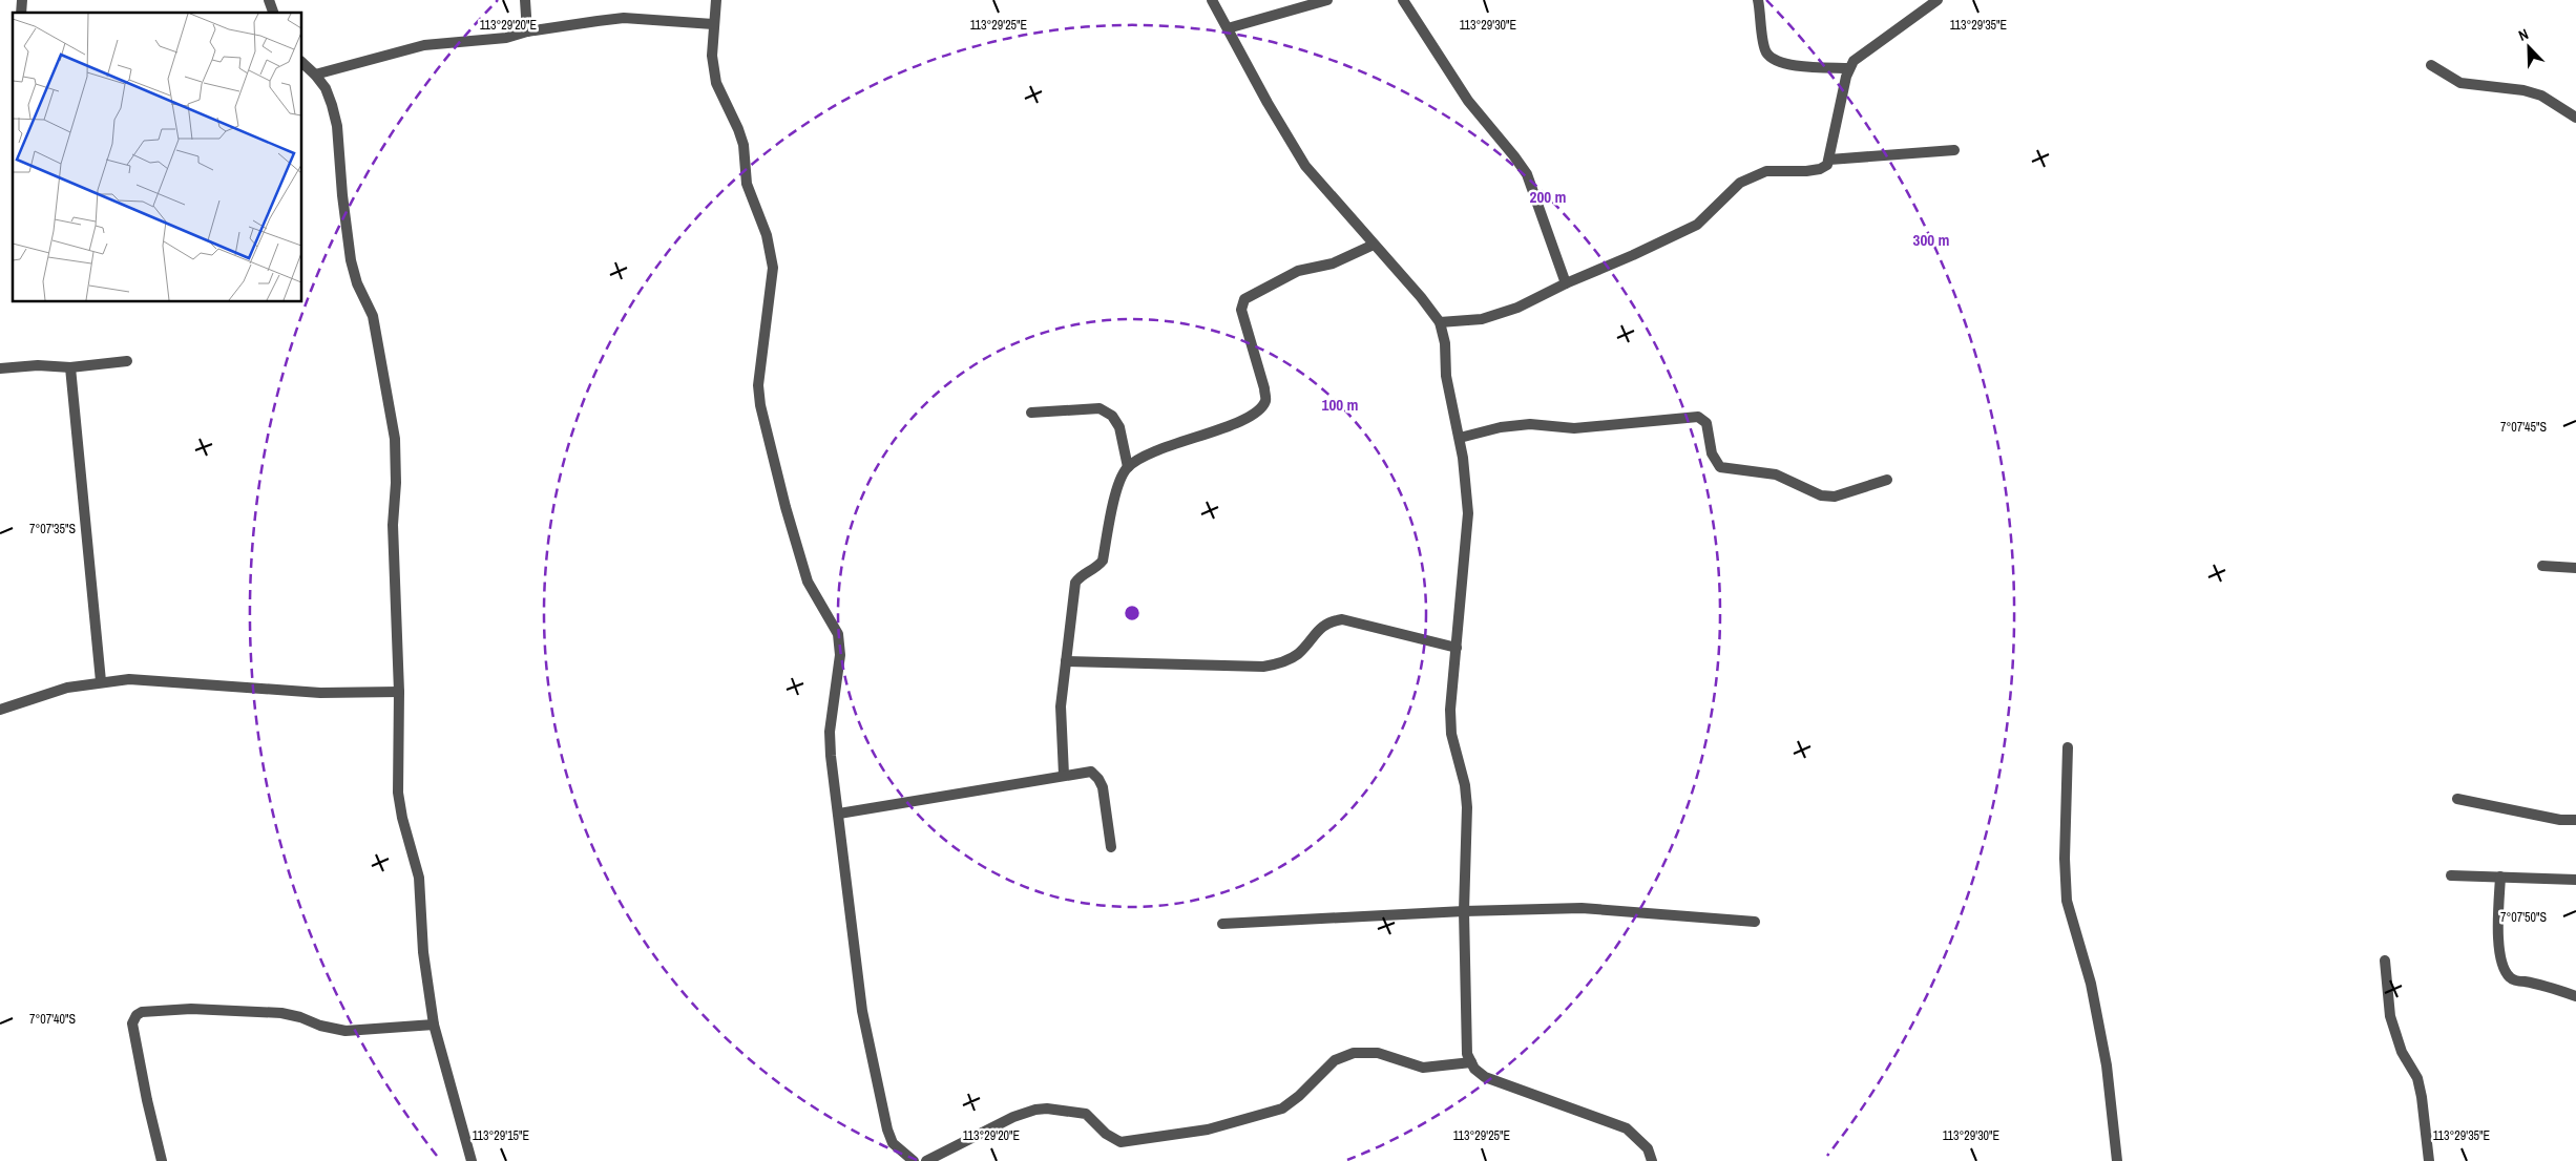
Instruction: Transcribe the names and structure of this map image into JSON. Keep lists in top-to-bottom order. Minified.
{"north":"top left","coordinates":["113°29'20\"E","113°29'25\"E","113°29'30\"E","113°29'35\"E","7°07'45\"S","7°07'35\"S","7°07'50\"S","7°07'40\"S","113°29'15\"E"],"rings":["200 m","300 m","100 m"]}
